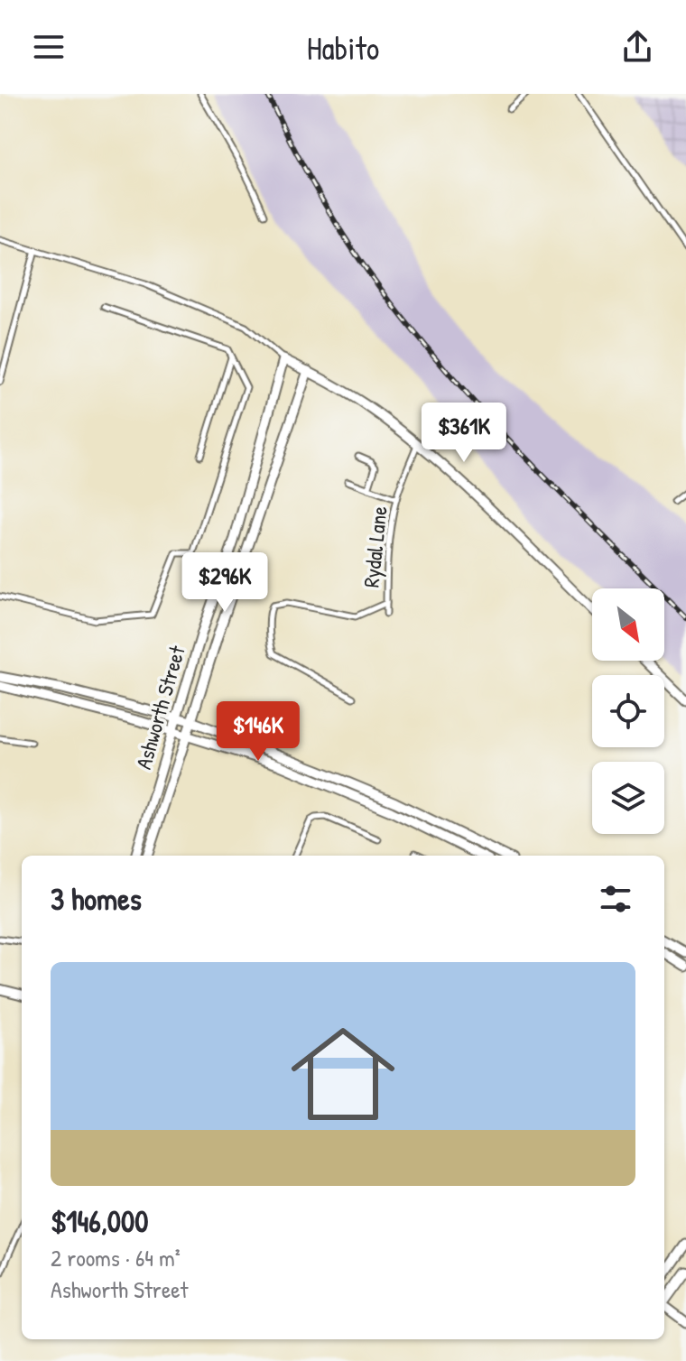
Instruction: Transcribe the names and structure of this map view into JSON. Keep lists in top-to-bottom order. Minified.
{"streets":{"street":["Ashworth Street"],"lane":["Rydal Lane"]},"north":"bottom right","page":{"header":"Habito","price":["$361K","$296K","$146K"],"heading":"3 homes","list":[{"name":"$146,000","note":"2 rooms · 64 m² · Ashworth Street"}]}}
